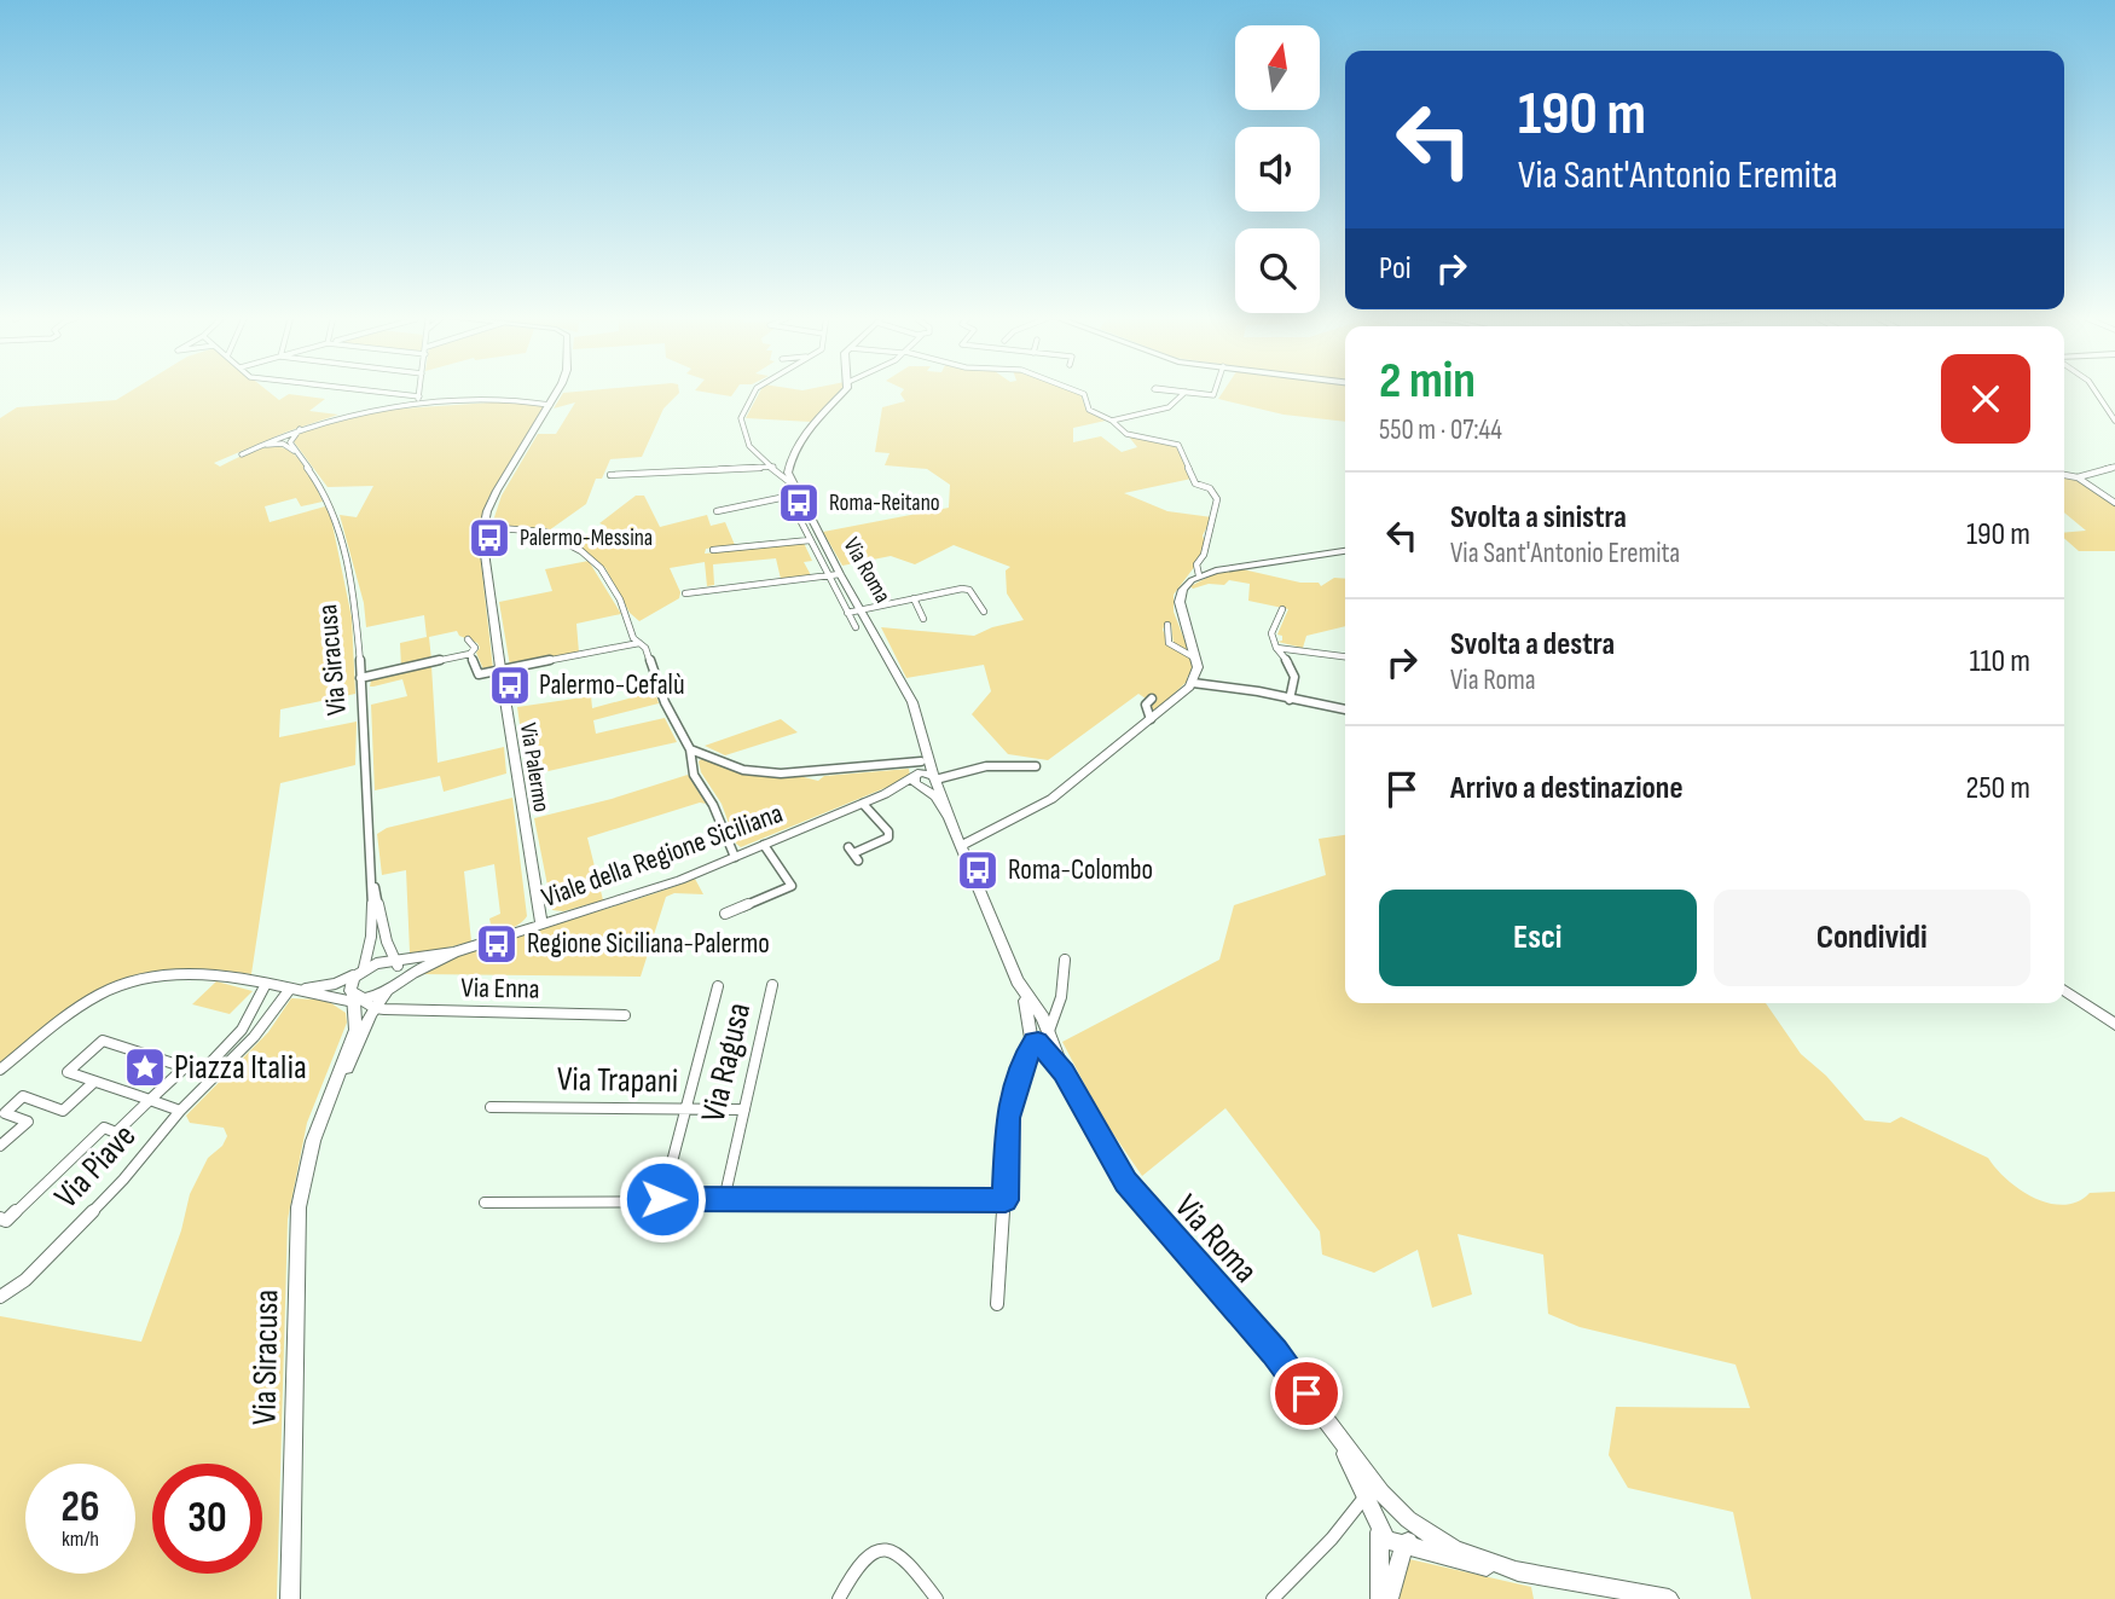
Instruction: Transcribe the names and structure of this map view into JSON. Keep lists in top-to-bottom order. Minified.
{"streets":{"street":["Via Roma","Via Siracusa","Via Palermo","Viale della Regione Siciliana","Via Enna","Via Ragusa","Via Trapani","Via Piave"]},"crossings":[["Via Roma","Viale della Regione Siciliana"],["Via Palermo","Viale della Regione Siciliana"],["Via Enna","Via Piave"],["Via Ragusa","Via Trapani"]],"places":{"bus stop":["Roma-Reitano","Palermo-Messina","Palermo-Cefalù","Roma-Colombo","Regione Siciliana-Palermo"],"place":["Piazza Italia"]},"north":"top","page":{"turn":["190 m","Via Sant'Antonio Eremita"],"then":"Poi","heading":["2 min","550 m · 07:44"],"list":[{"name":"Svolta a sinistra","note":"Via Sant'Antonio Eremita","value":"190 m"},{"name":"Svolta a destra","note":"Via Roma","value":"110 m"},{"name":"Arrivo a destinazione","value":"250 m"}],"buttons":["Esci","Condividi"],"speed":"26 km/h","limit":"30"}}
